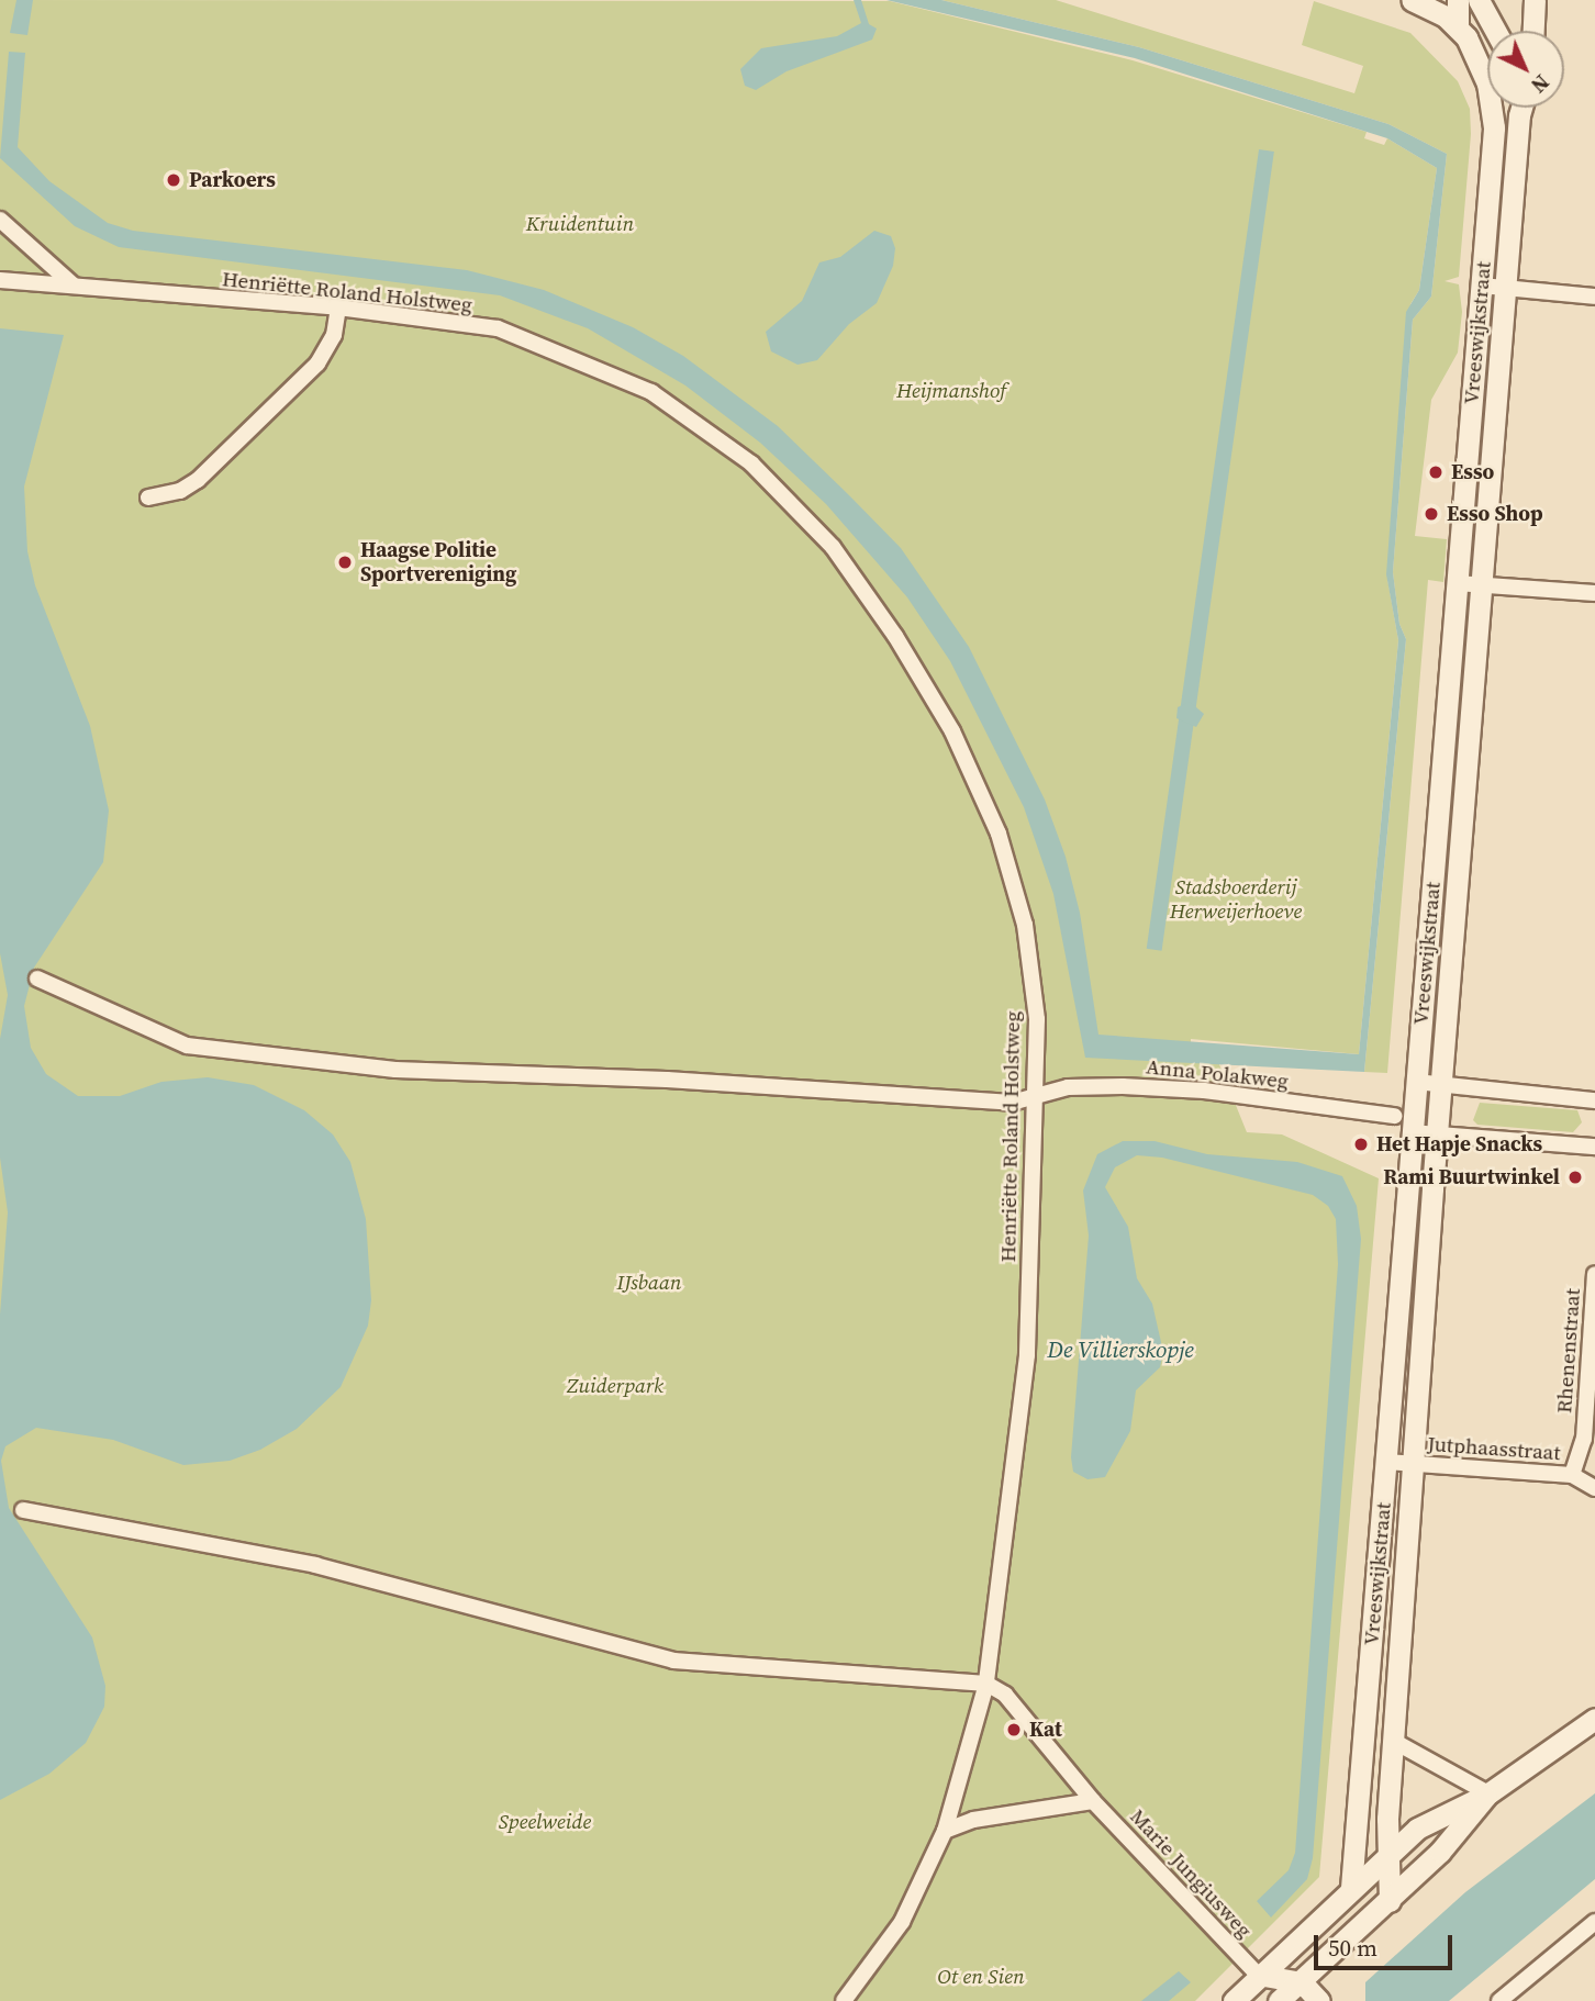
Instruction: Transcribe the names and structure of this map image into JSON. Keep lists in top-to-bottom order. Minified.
{"streets":{"main road":["Vreeswijkstraat"],"street":["Henriëtte Roland Holstweg","Anna Polakweg","Rhenenstraat","Jutphaasstraat","Marie Jungiusweg"]},"crossings":[["Henriëtte Roland Holstweg","Anna Polakweg"],["Henriëtte Roland Holstweg","Marie Jungiusweg"],["Vreeswijkstraat","Jutphaasstraat"],["Rhenenstraat","Jutphaasstraat"]],"water":["De Villierskopje"],"parks":["Kruidentuin","Heijmanshof","Stadsboerderij Herweijerhoeve","IJsbaan","Zuiderpark","Speelweide","Ot en Sien"],"places":["Parkoers","Esso","Esso Shop","Haagse Politie Sportvereniging","Het Hapje Snacks","Rami Buurtwinkel","Kat"],"scale_bar":"50 m","north":"bottom right"}
